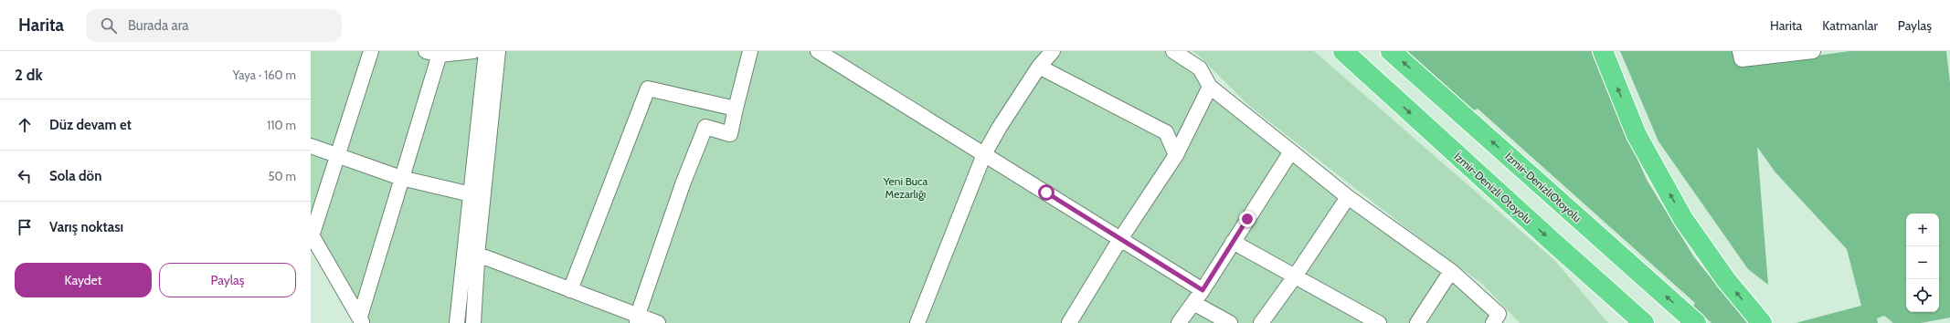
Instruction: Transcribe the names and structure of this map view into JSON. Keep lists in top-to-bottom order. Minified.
{"streets":{"highway":["İzmir-DenizliOtoyolu","İzmir-Denizli Otoyolu"]},"parks":["Yeni Buca Mezarlığı"],"page":{"header":"Harita","search":"Burada ara","nav":["Harita","Katmanlar","Paylaş"],"heading":["2 dk","Yaya · 160 m"],"list":[["Düz devam et","110 m"],["Sola dön","50 m"],"Varış noktası"],"map_buttons":["+","−"],"buttons":["Kaydet","Paylaş"]}}
